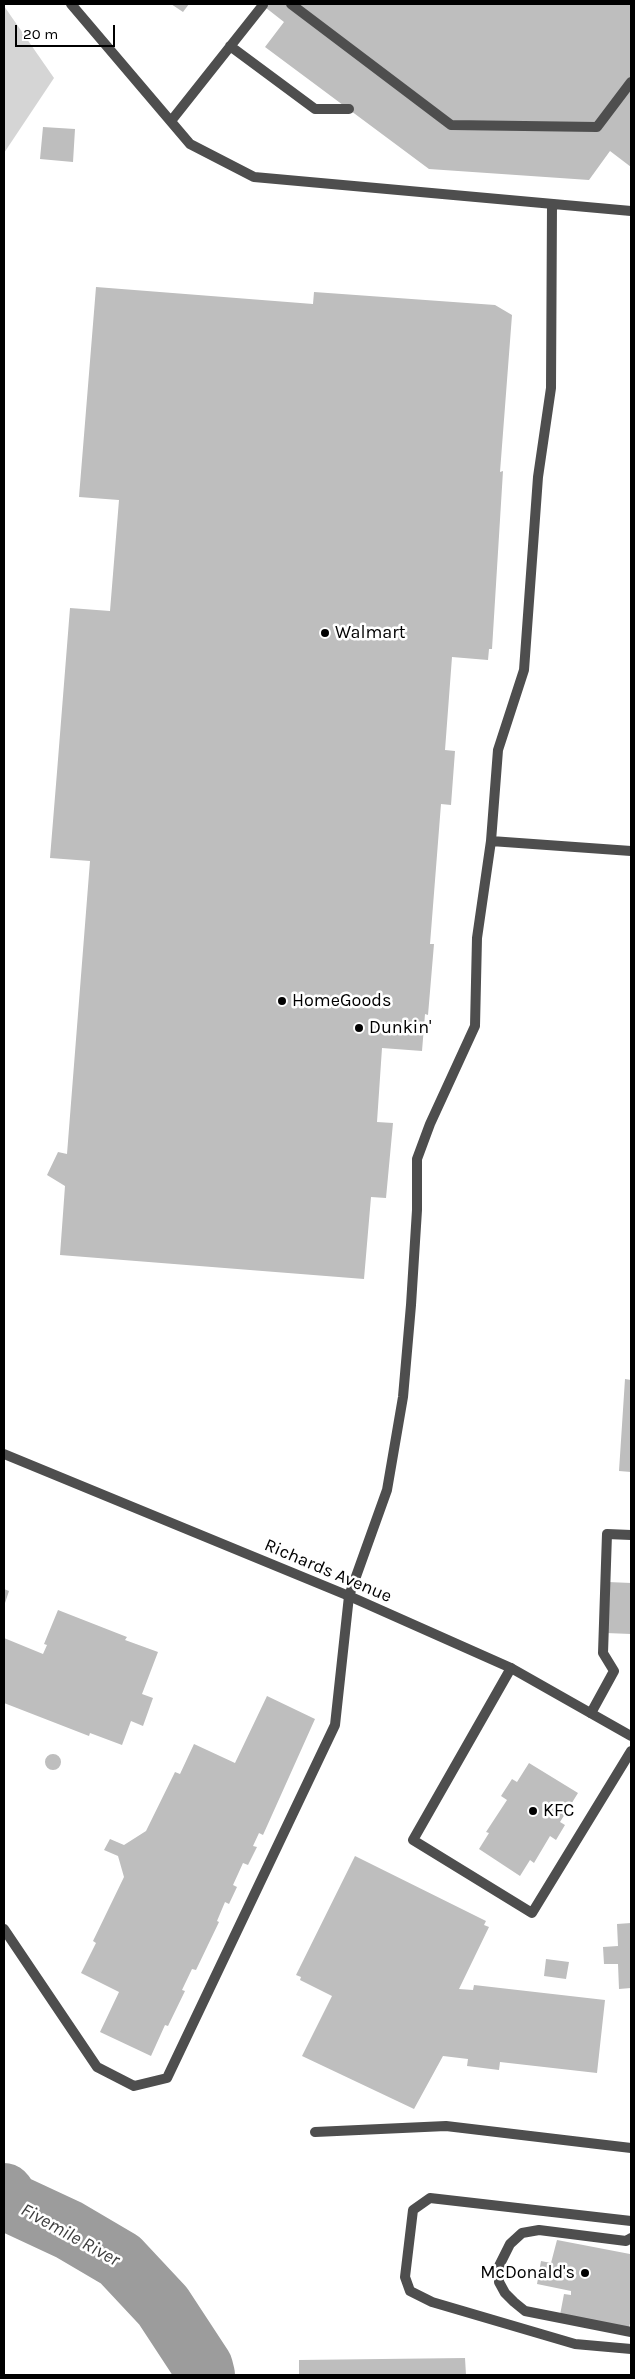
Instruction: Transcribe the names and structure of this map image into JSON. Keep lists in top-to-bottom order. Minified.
{"streets":{"street":["Richards Avenue"]},"water":["Fivemile River"],"places":["Walmart","HomeGoods","Dunkin'","KFC","McDonald's"],"scale_bar":"20 m"}
